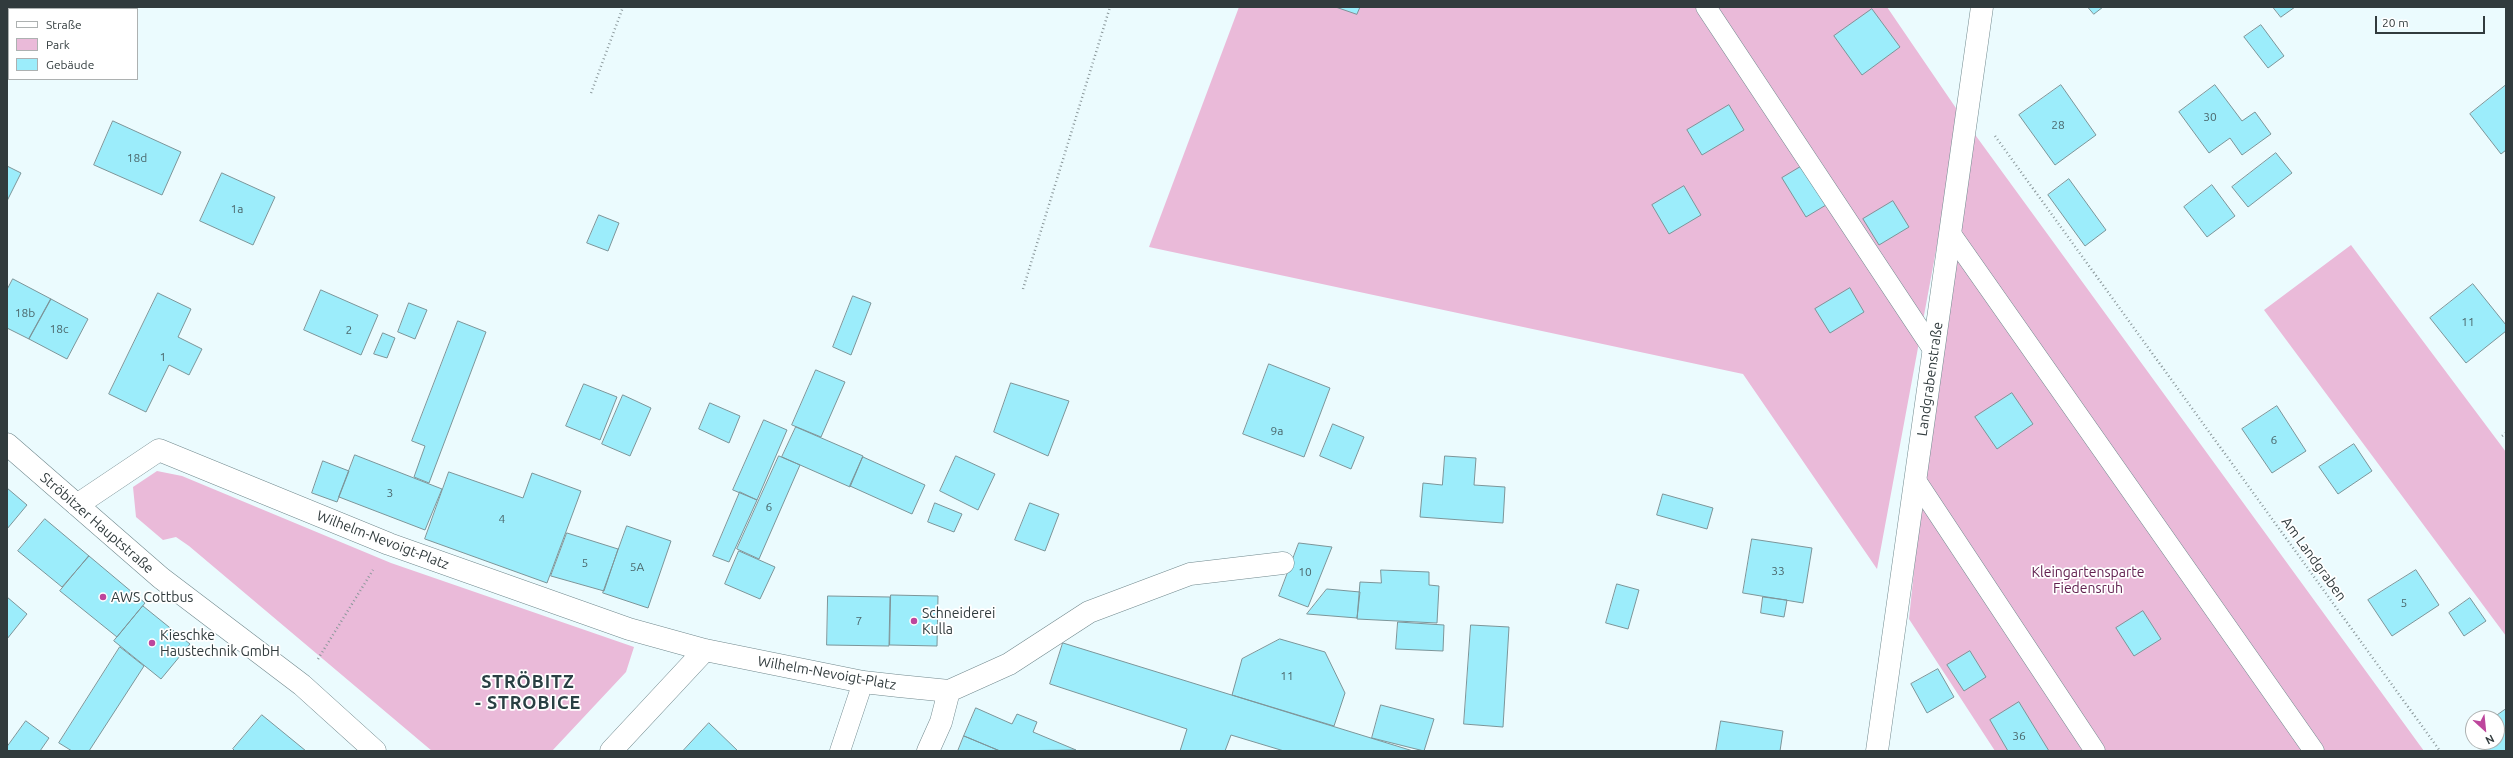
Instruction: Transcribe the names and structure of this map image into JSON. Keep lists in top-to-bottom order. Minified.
{"streets":{"street":["Landgrabenstraße","Ströbitzer Hauptstraße","Wilhelm-Nevoigt-Platz"],"path":["Am Landgraben"]},"crossings":[["Landgrabenstraße","Am Landgraben"],["Ströbitzer Hauptstraße","Wilhelm-Nevoigt-Platz"]],"districts":["STRÖBITZ - STROBICE"],"parks":["Kleingartensparte Fiedensruh"],"places":["AWS Cottbus","Schneiderei Kulla","Kieschke Haustechnik GmbH"],"house_numbers":["30","28","18d","1a","18b","11","18c","2","1","9a","6","3","6","4","5","5A","33","10","5","7","11","36"],"legend":["Straße","Park","Gebäude"],"scale_bar":"20 m","north":"bottom right"}
